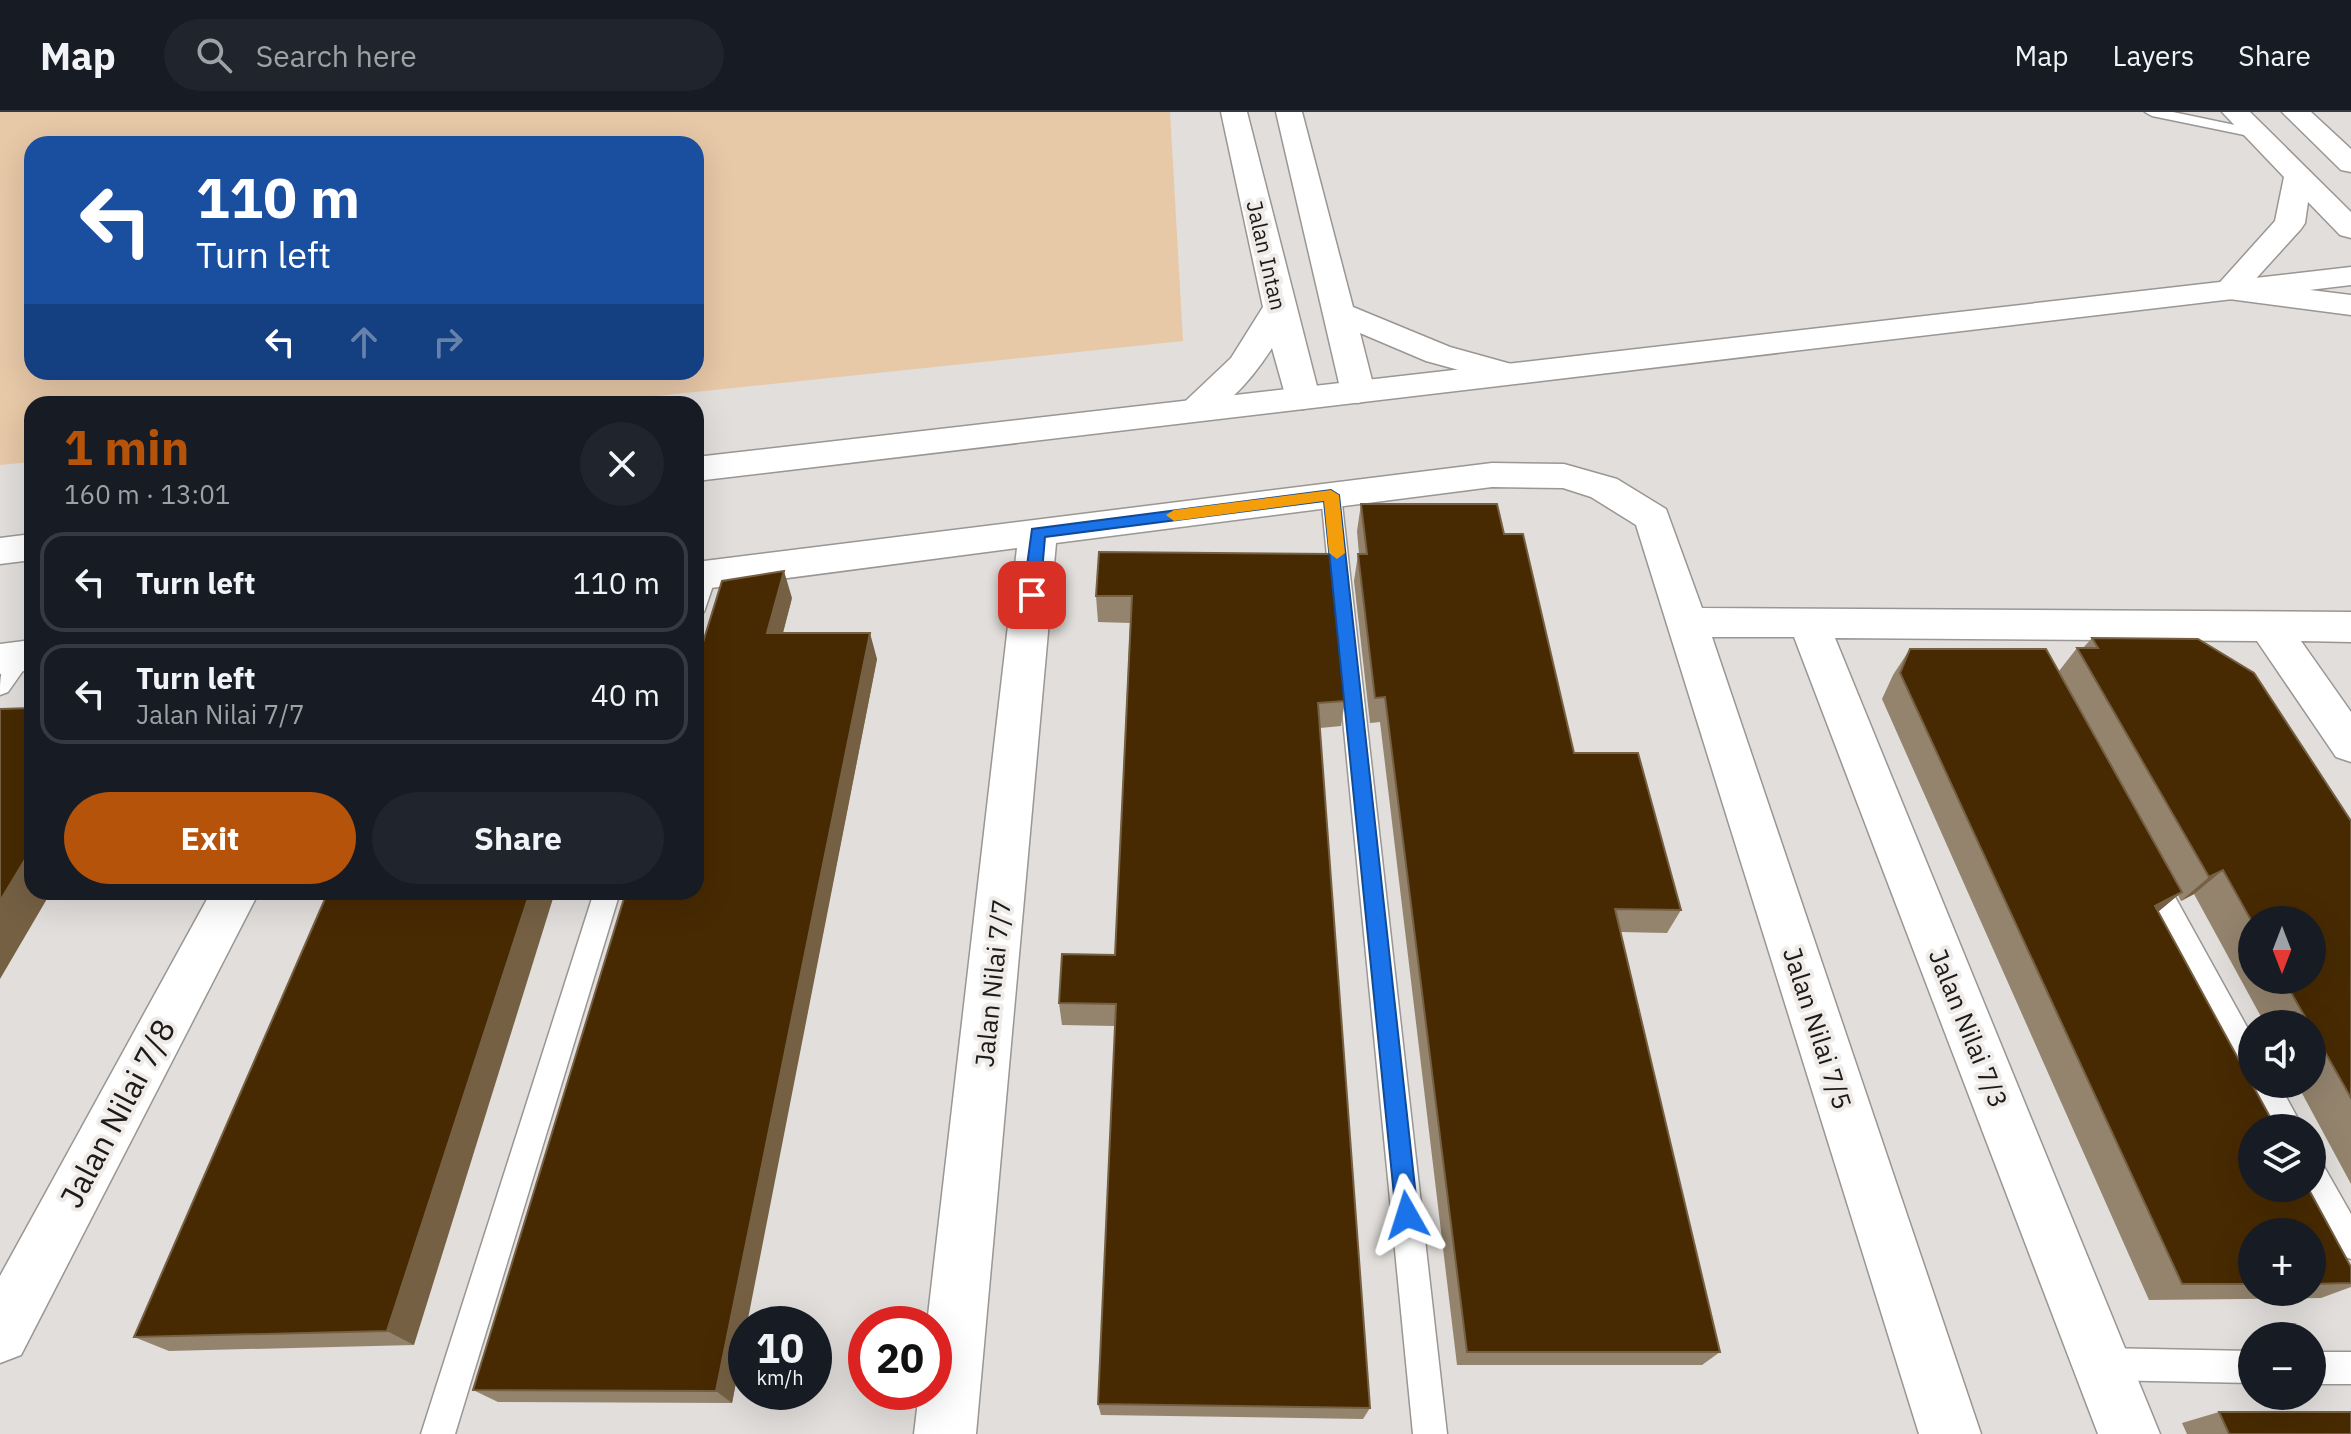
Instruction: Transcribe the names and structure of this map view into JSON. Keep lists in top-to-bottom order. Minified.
{"streets":{"street":["Jalan Intan","Jalan Nilai 7/7","Jalan Nilai 7/5","Jalan Nilai 7/3","Jalan Nilai 7/8"]},"crossings":[["Jalan Nilai 7/7","Jalan Nilai 7/5"]],"north":"bottom","page":{"header":"Map","search":"Search here","nav":["Map","Layers","Share"],"turn":["110 m","Turn left"],"heading":["1 min","160 m · 13:01"],"list":[{"name":"Turn left","value":"110 m"},{"name":"Turn left","note":"Jalan Nilai 7/7","value":"40 m"}],"buttons":["Exit","Share"],"map_buttons":["+","−"],"speed":"10 km/h","limit":"20"}}
